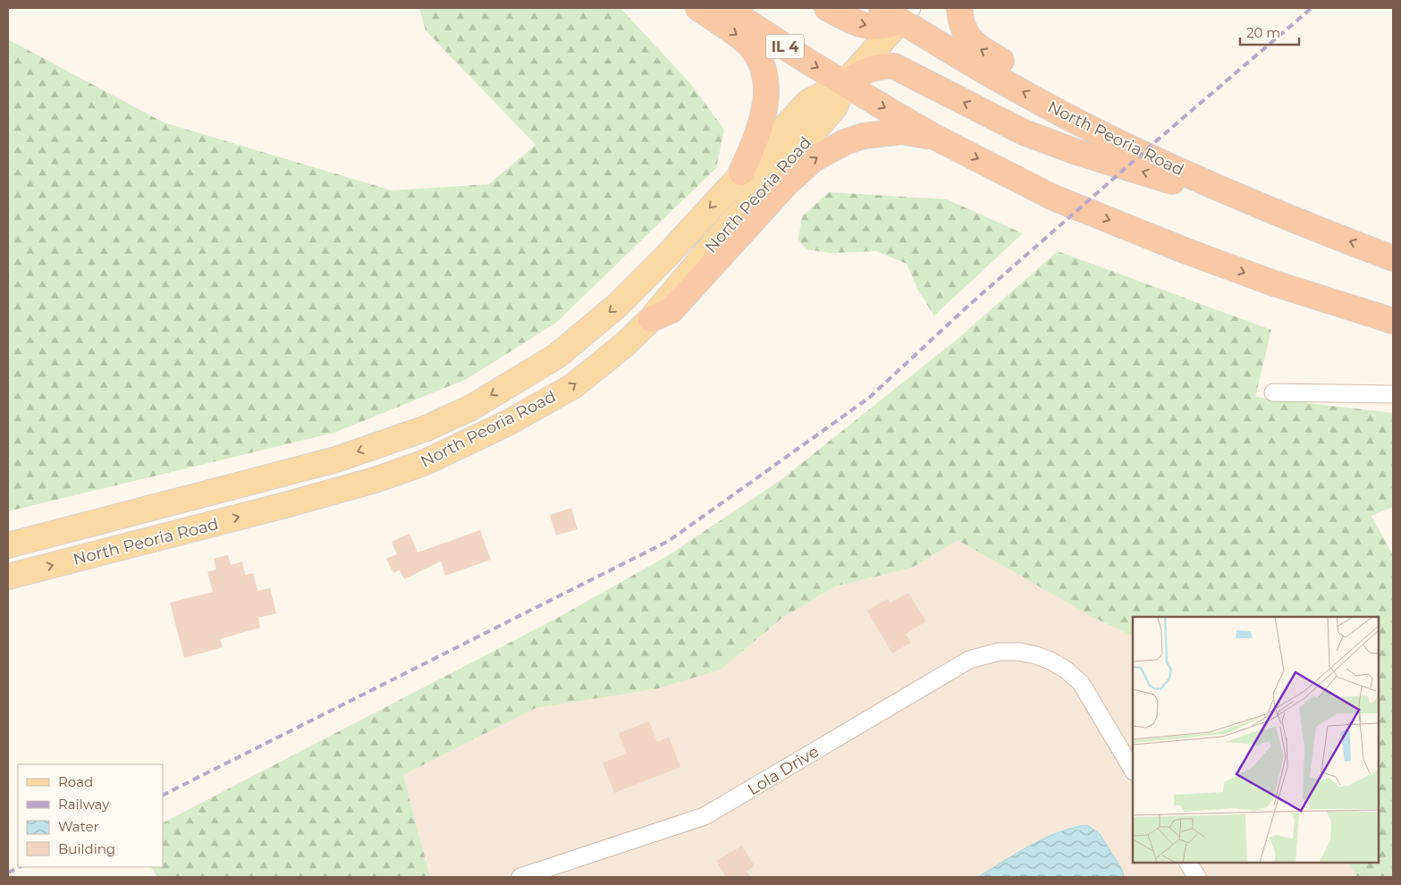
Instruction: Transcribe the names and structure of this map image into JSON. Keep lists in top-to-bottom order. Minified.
{"streets":{"highway":["IL 4","North Peoria Road"],"street":["Lola Drive"]},"crossings":[["IL 4","North Peoria Road"]],"legend":["Road","Railway","Water","Building"],"scale_bar":"20 m"}
